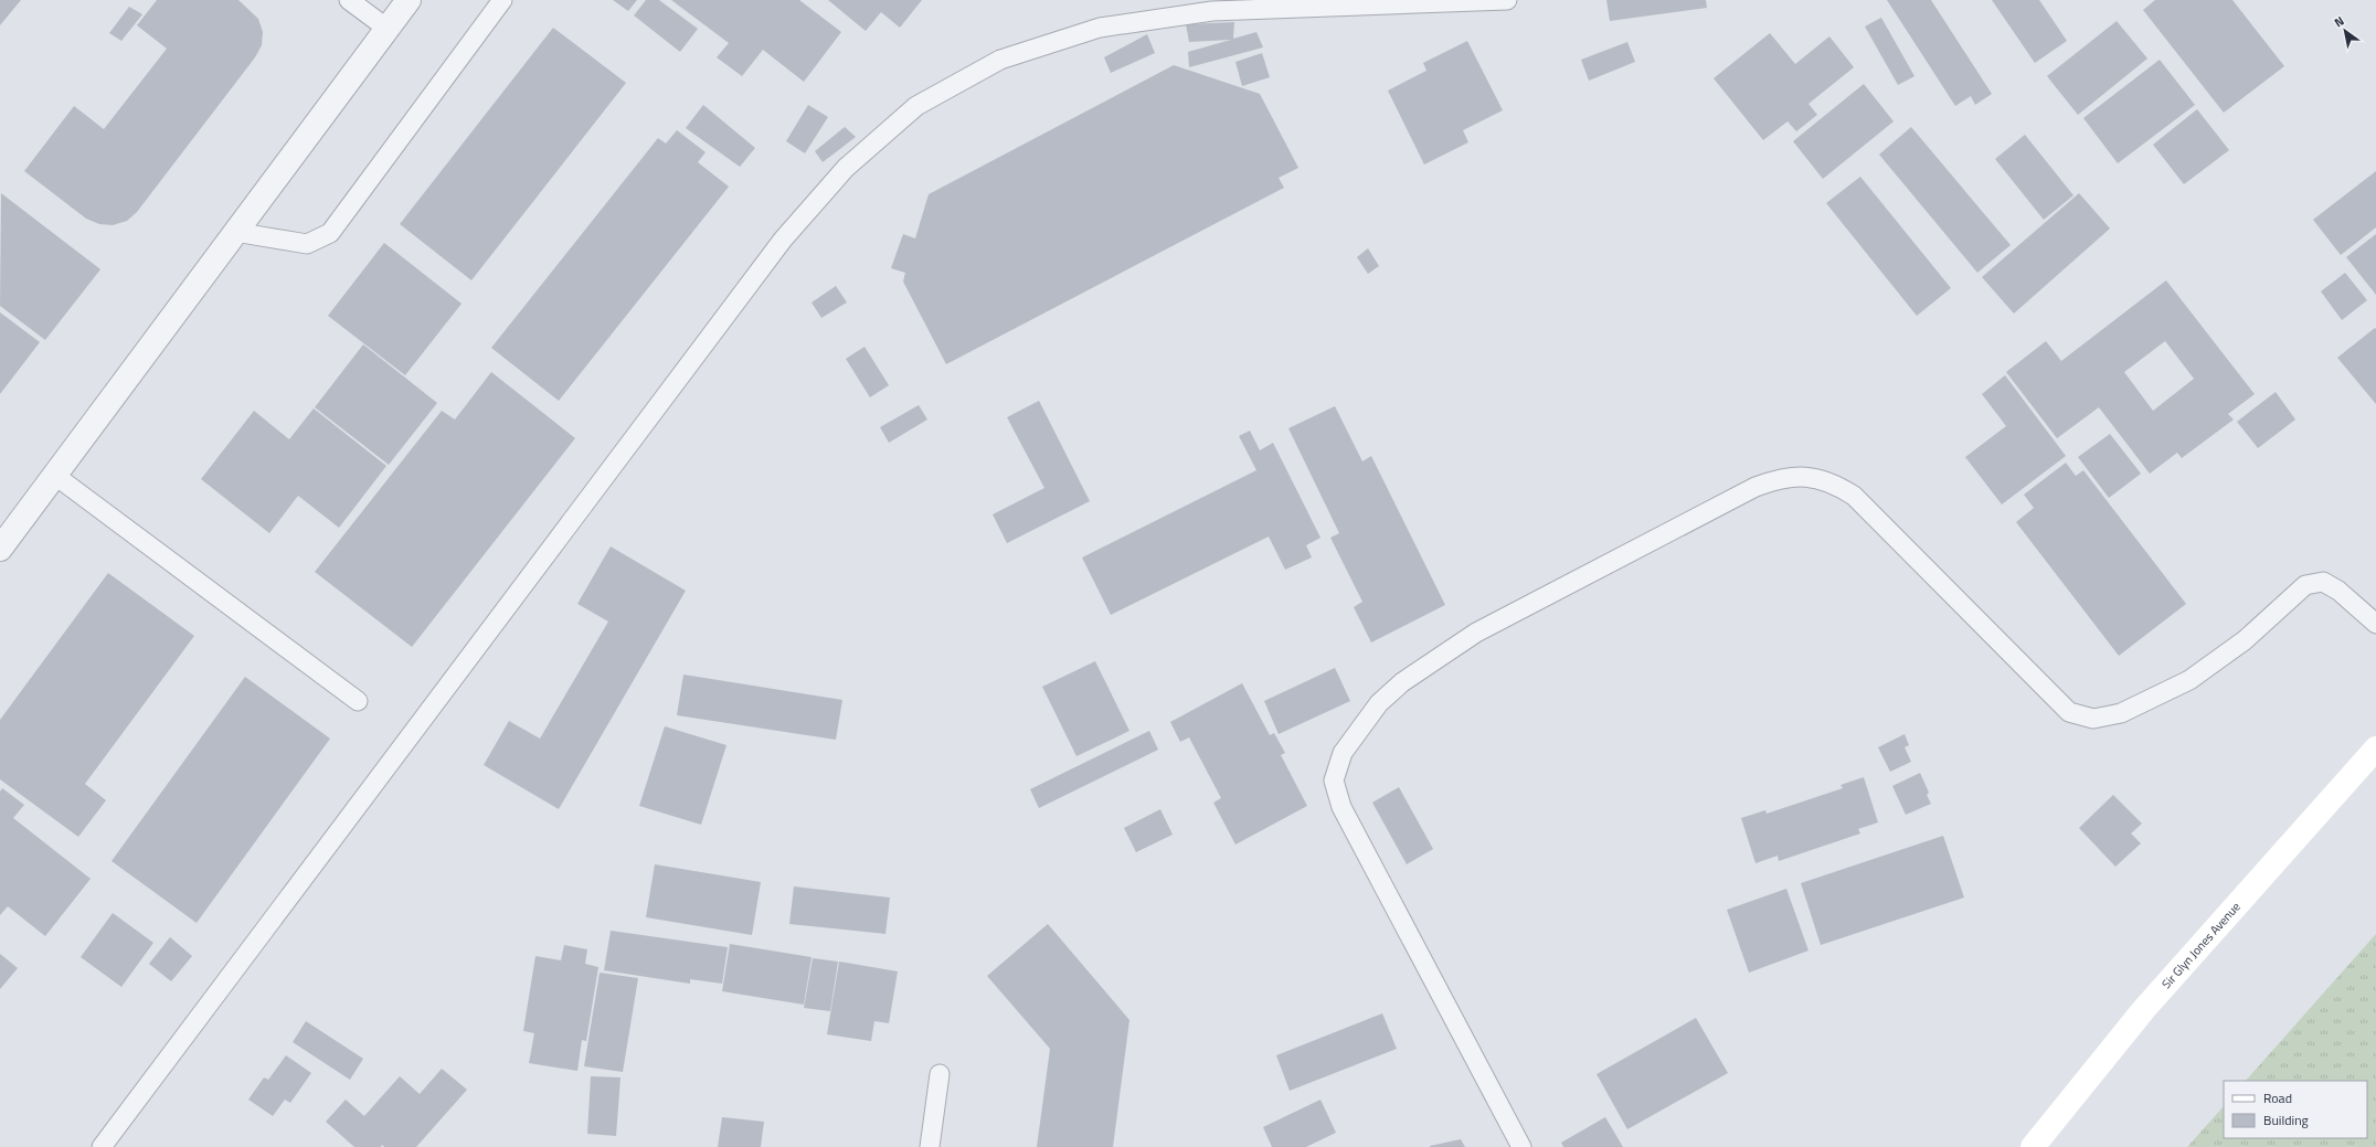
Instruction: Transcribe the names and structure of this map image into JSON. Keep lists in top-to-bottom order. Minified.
{"streets":{"main road":["Sir Glyn Jones Avenue"]},"legend":["Road","Building"],"north":"top left"}
